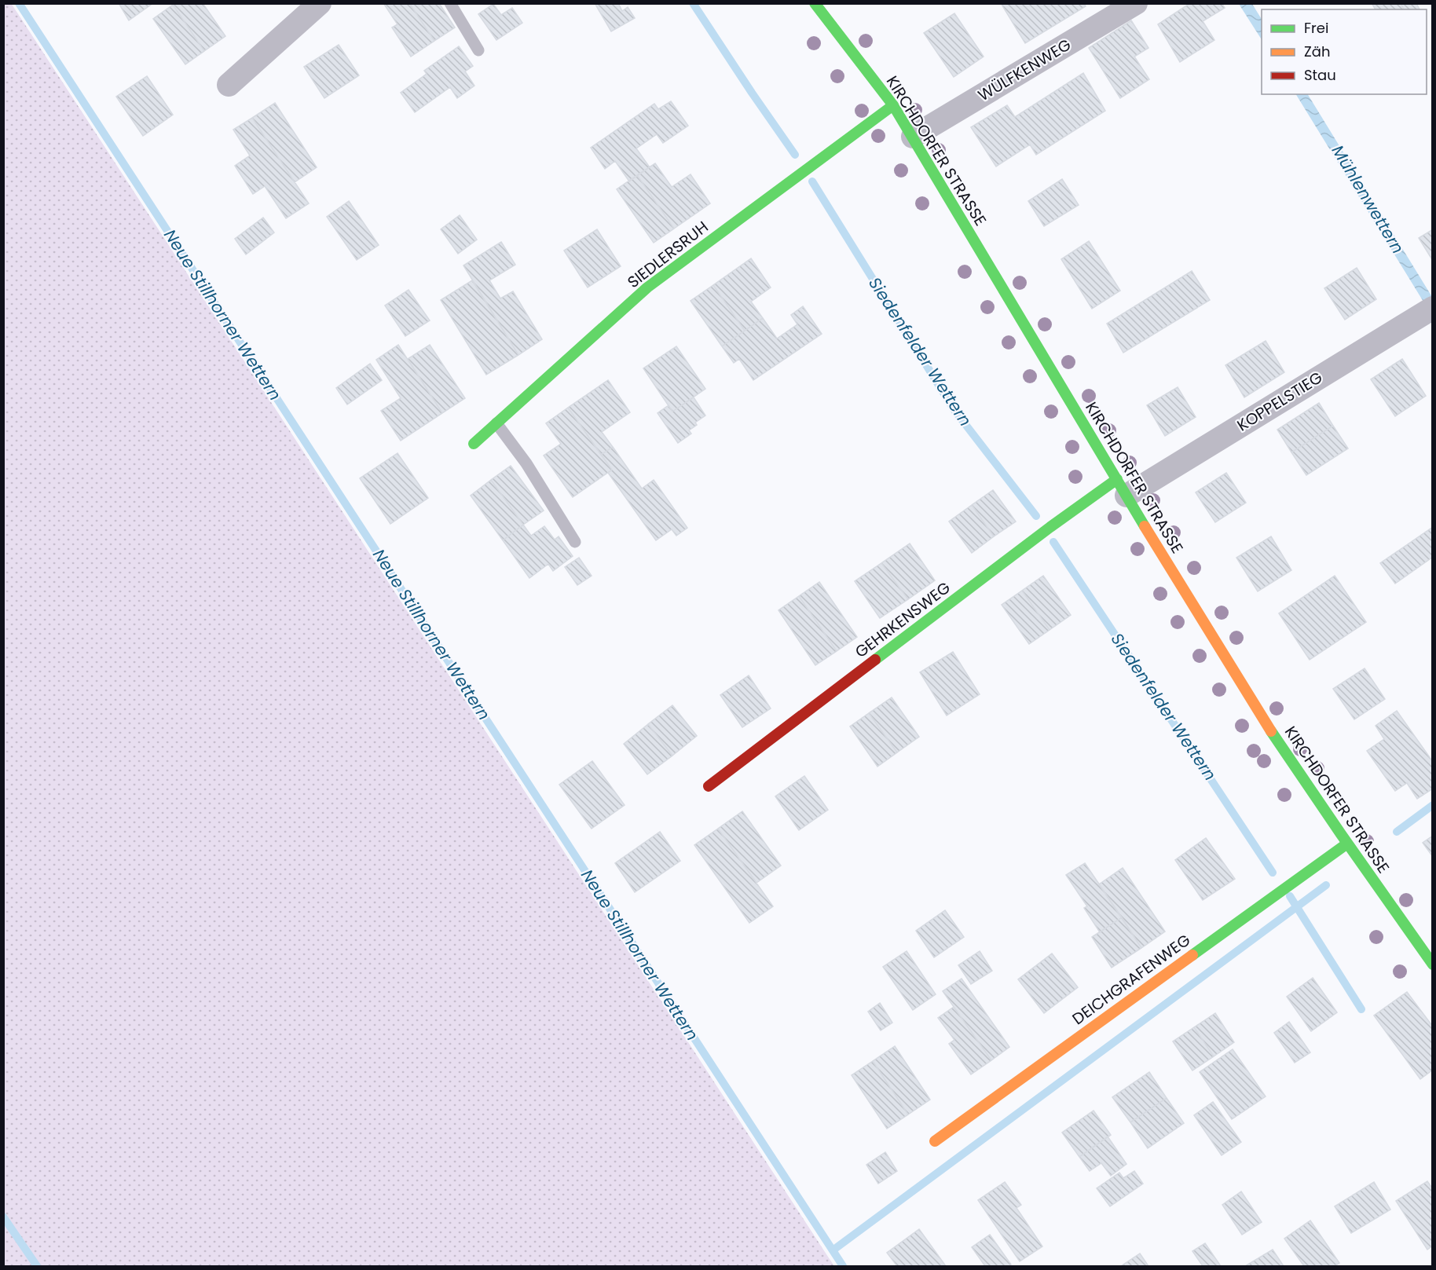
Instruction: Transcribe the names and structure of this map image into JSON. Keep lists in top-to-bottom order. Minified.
{"streets":{"street":["WÜLFKENWEG","KIRCHDORFER STRASSE","SIEDLERSRUH","KOPPELSTIEG","GEHRKENSWEG","DEICHGRAFENWEG"]},"crossings":[["WÜLFKENWEG","KIRCHDORFER STRASSE"],["KIRCHDORFER STRASSE","SIEDLERSRUH"],["KIRCHDORFER STRASSE","KOPPELSTIEG"],["KIRCHDORFER STRASSE","GEHRKENSWEG"],["KIRCHDORFER STRASSE","DEICHGRAFENWEG"],["KOPPELSTIEG","GEHRKENSWEG"]],"water":["Mühlenwettern","Neue Stillhorner Wettern","Siedenfelder Wettern"],"legend":["Frei","Zäh","Stau"]}
